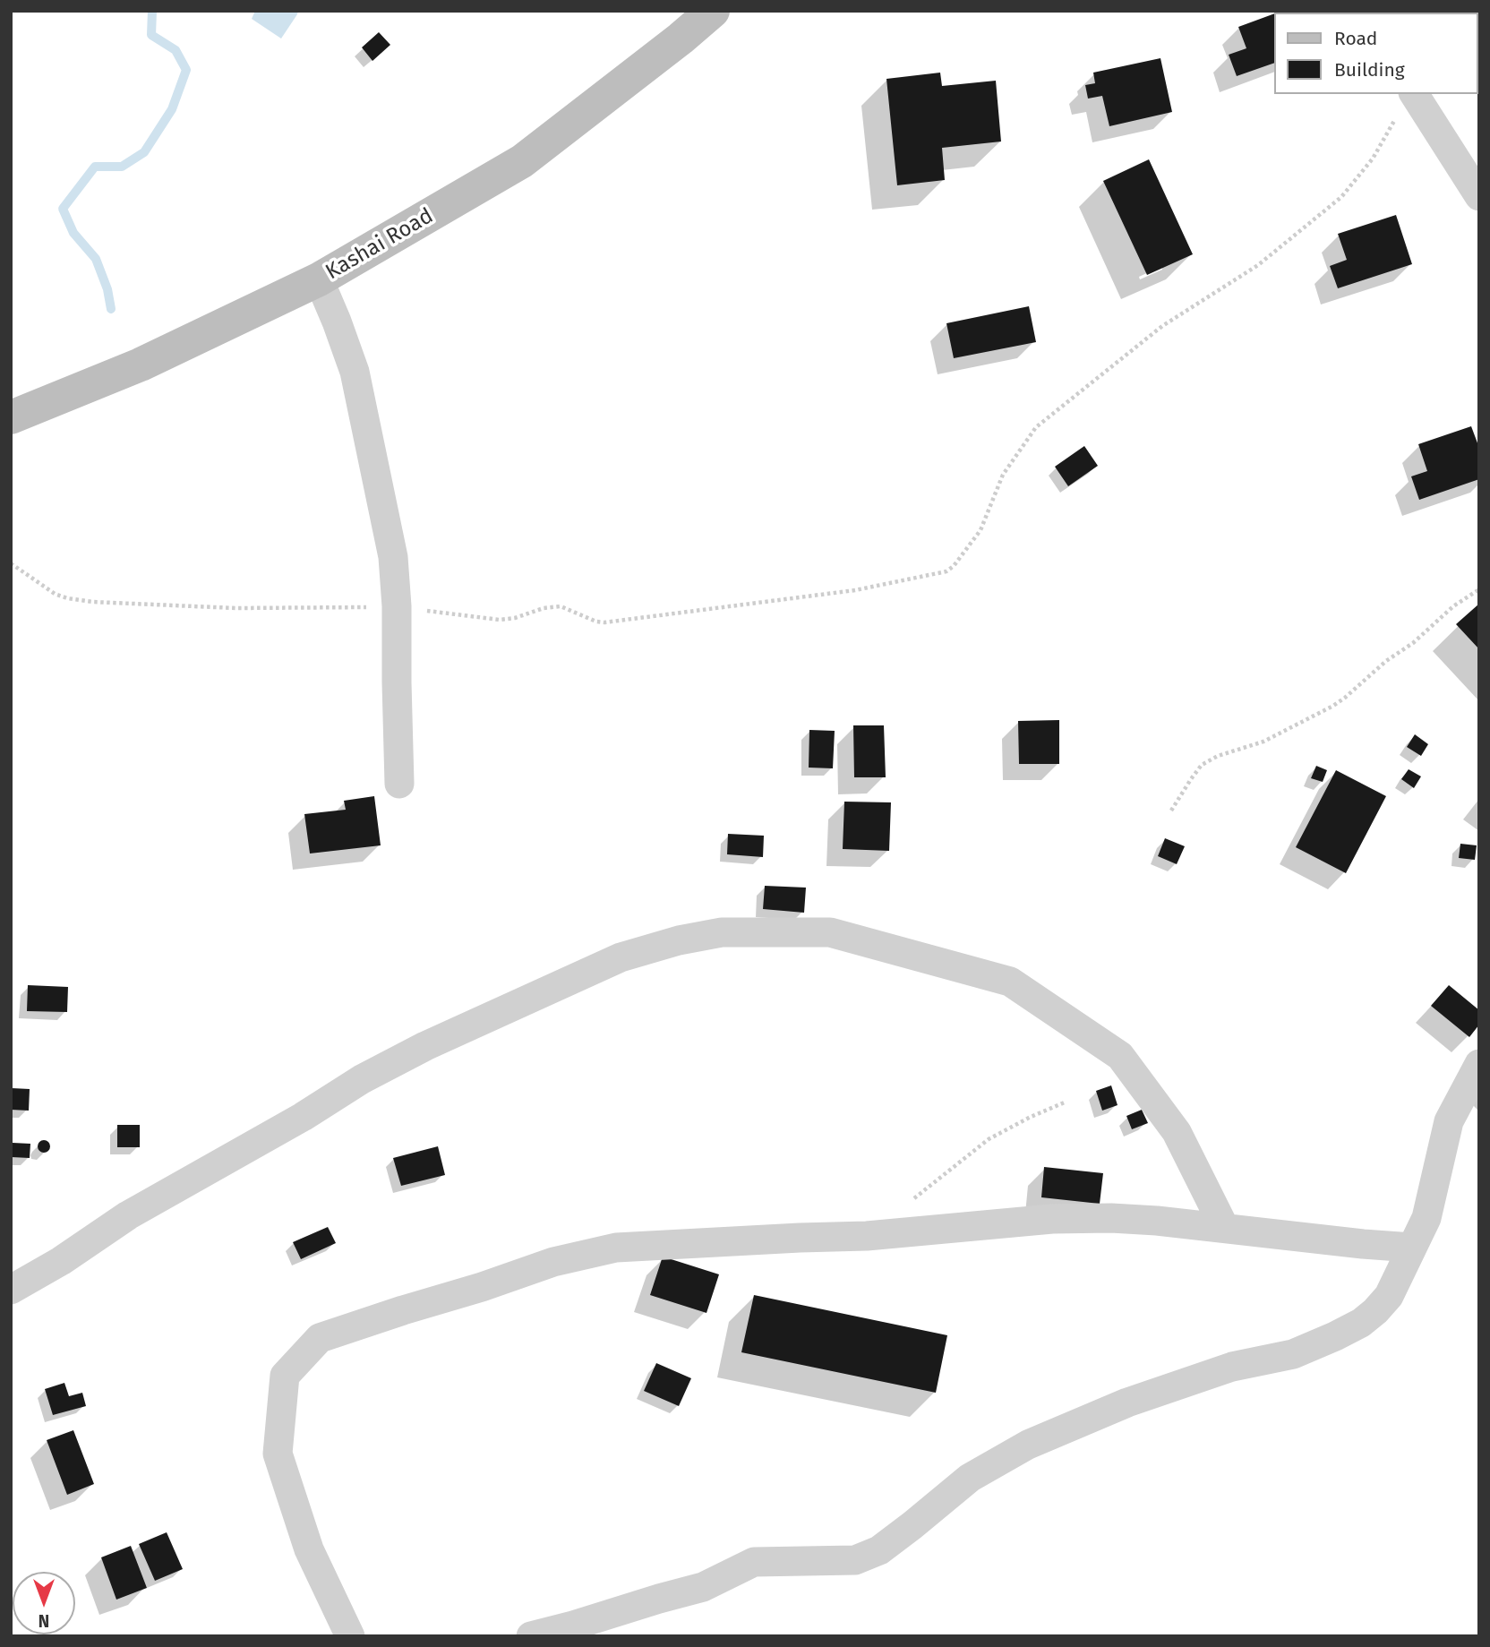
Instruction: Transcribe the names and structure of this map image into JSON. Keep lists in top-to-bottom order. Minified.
{"streets":{"street":["Kashai Road"]},"legend":["Road","Building"],"north":"bottom"}
